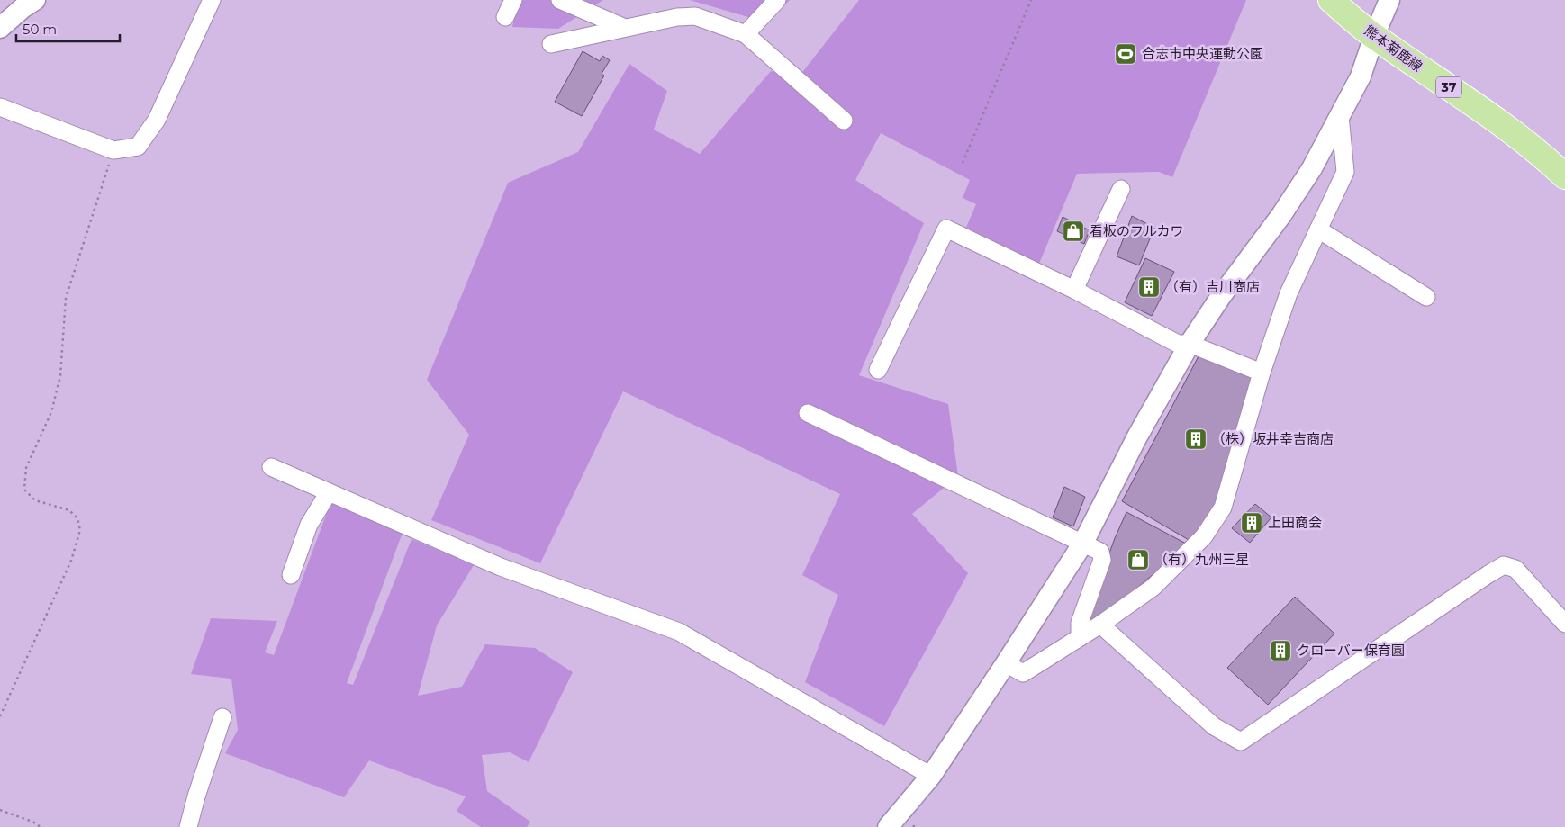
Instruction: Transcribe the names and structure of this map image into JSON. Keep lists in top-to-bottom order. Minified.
{"streets":{"main road":["熊本菊鹿線","37"]},"places":{"sports":["合志市中央運動公園"],"shop":["看板のフルカワ","（有）九州三星"],"building":["（有）吉川商店","（株）坂井幸吉商店","上田商会","クローバー保育園"]},"scale_bar":"50 m"}
